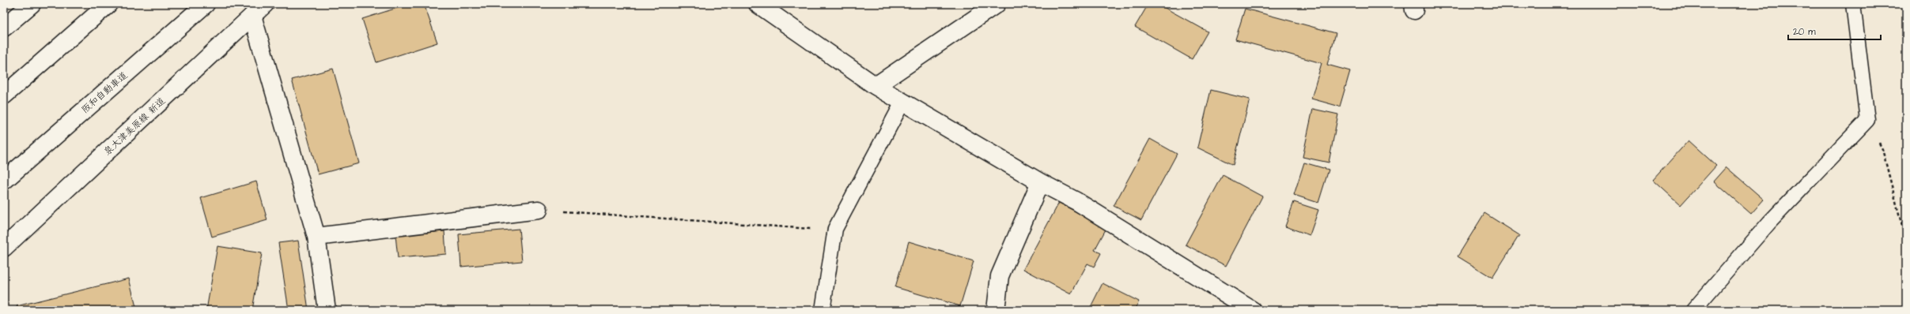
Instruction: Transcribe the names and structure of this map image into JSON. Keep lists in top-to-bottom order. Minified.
{"streets":{"main road":["阪和自動車道","泉大津美原線 新道"]},"scale_bar":"20 m"}
